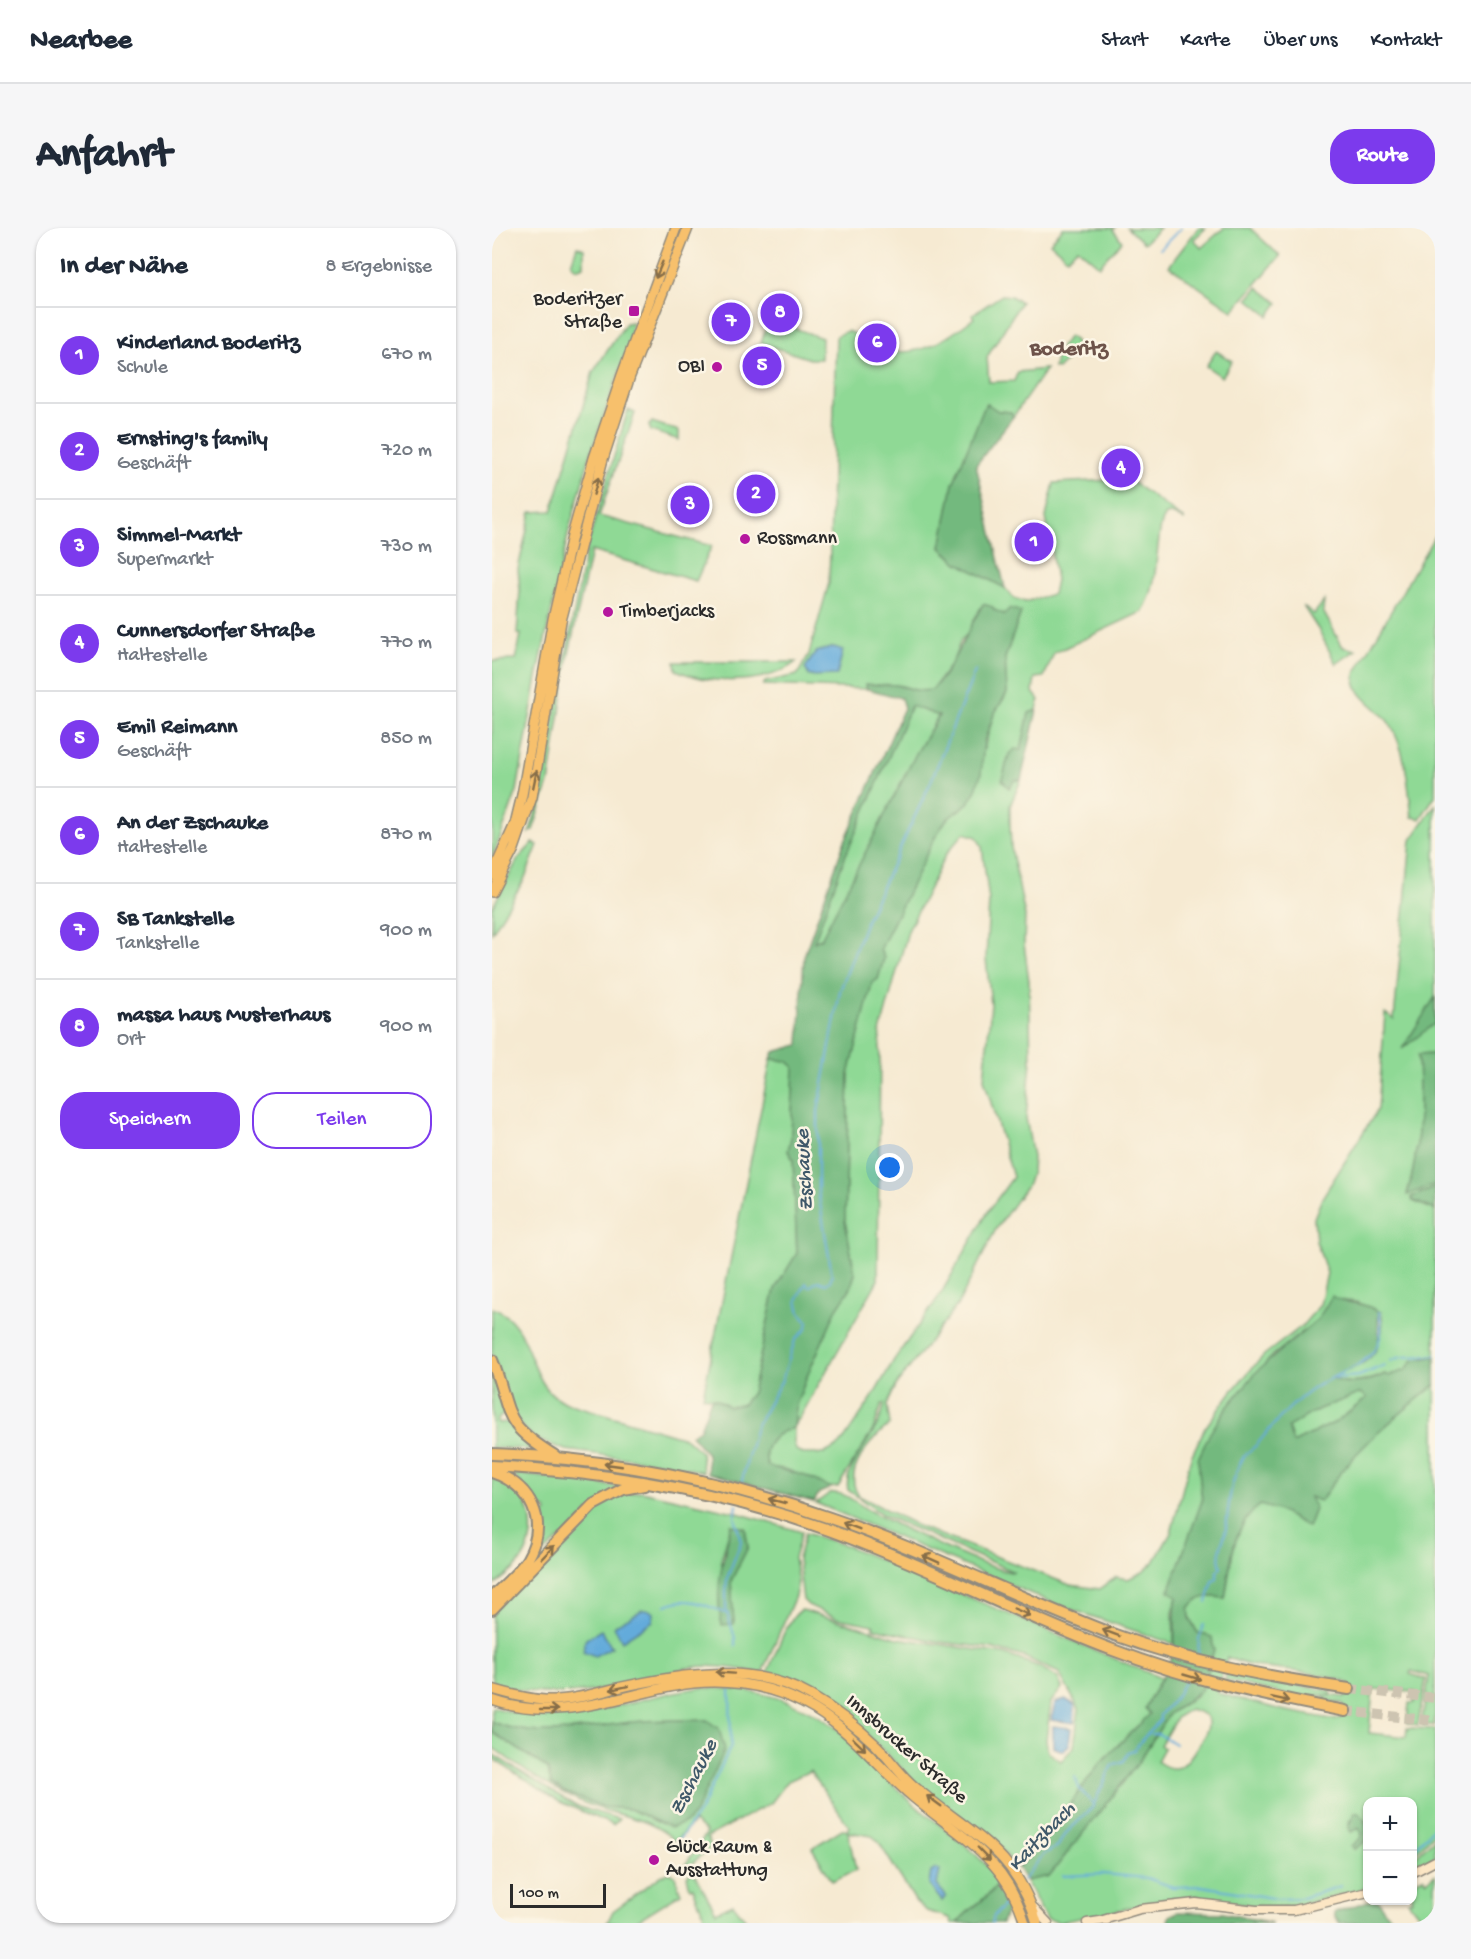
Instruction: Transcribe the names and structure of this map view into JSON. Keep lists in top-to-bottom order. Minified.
{"streets":{"main road":["Innsbrucker Straße"]},"districts":["Boderitz"],"water":["Zschauke","Kaitzbach"],"places":{"transit":["Boderitzer Straße"],"other":["OBI","Rossmann","Timberjacks","Glück Raum & Ausstattung"]},"scale_bar":"100 m","page":{"header":"Nearbee","nav":["Start","Karte","Über uns","Kontakt"],"buttons":["Route",["Speichern","Teilen"]],"title":"Anfahrt","heading":["In der Nähe","8 Ergebnisse"],"pins":["8","7","6","5","4","2","3","1"],"list":[{"mark":"1","name":"Kinderland Boderitz","note":"Schule","value":"670 m"},{"mark":"2","name":"Ernsting's family","note":"Geschäft","value":"720 m"},{"mark":"3","name":"Simmel-Markt","note":"Supermarkt","value":"730 m"},{"mark":"4","name":"Cunnersdorfer Straße","note":"Haltestelle","value":"770 m"},{"mark":"5","name":"Emil Reimann","note":"Geschäft","value":"850 m"},{"mark":"6","name":"An der Zschauke","note":"Haltestelle","value":"870 m"},{"mark":"7","name":"SB Tankstelle","note":"Tankstelle","value":"900 m"},{"mark":"8","name":"massa haus Musterhaus","note":"Ort","value":"900 m"}],"map_buttons":["+","−"],"scale":"100 m"}}
